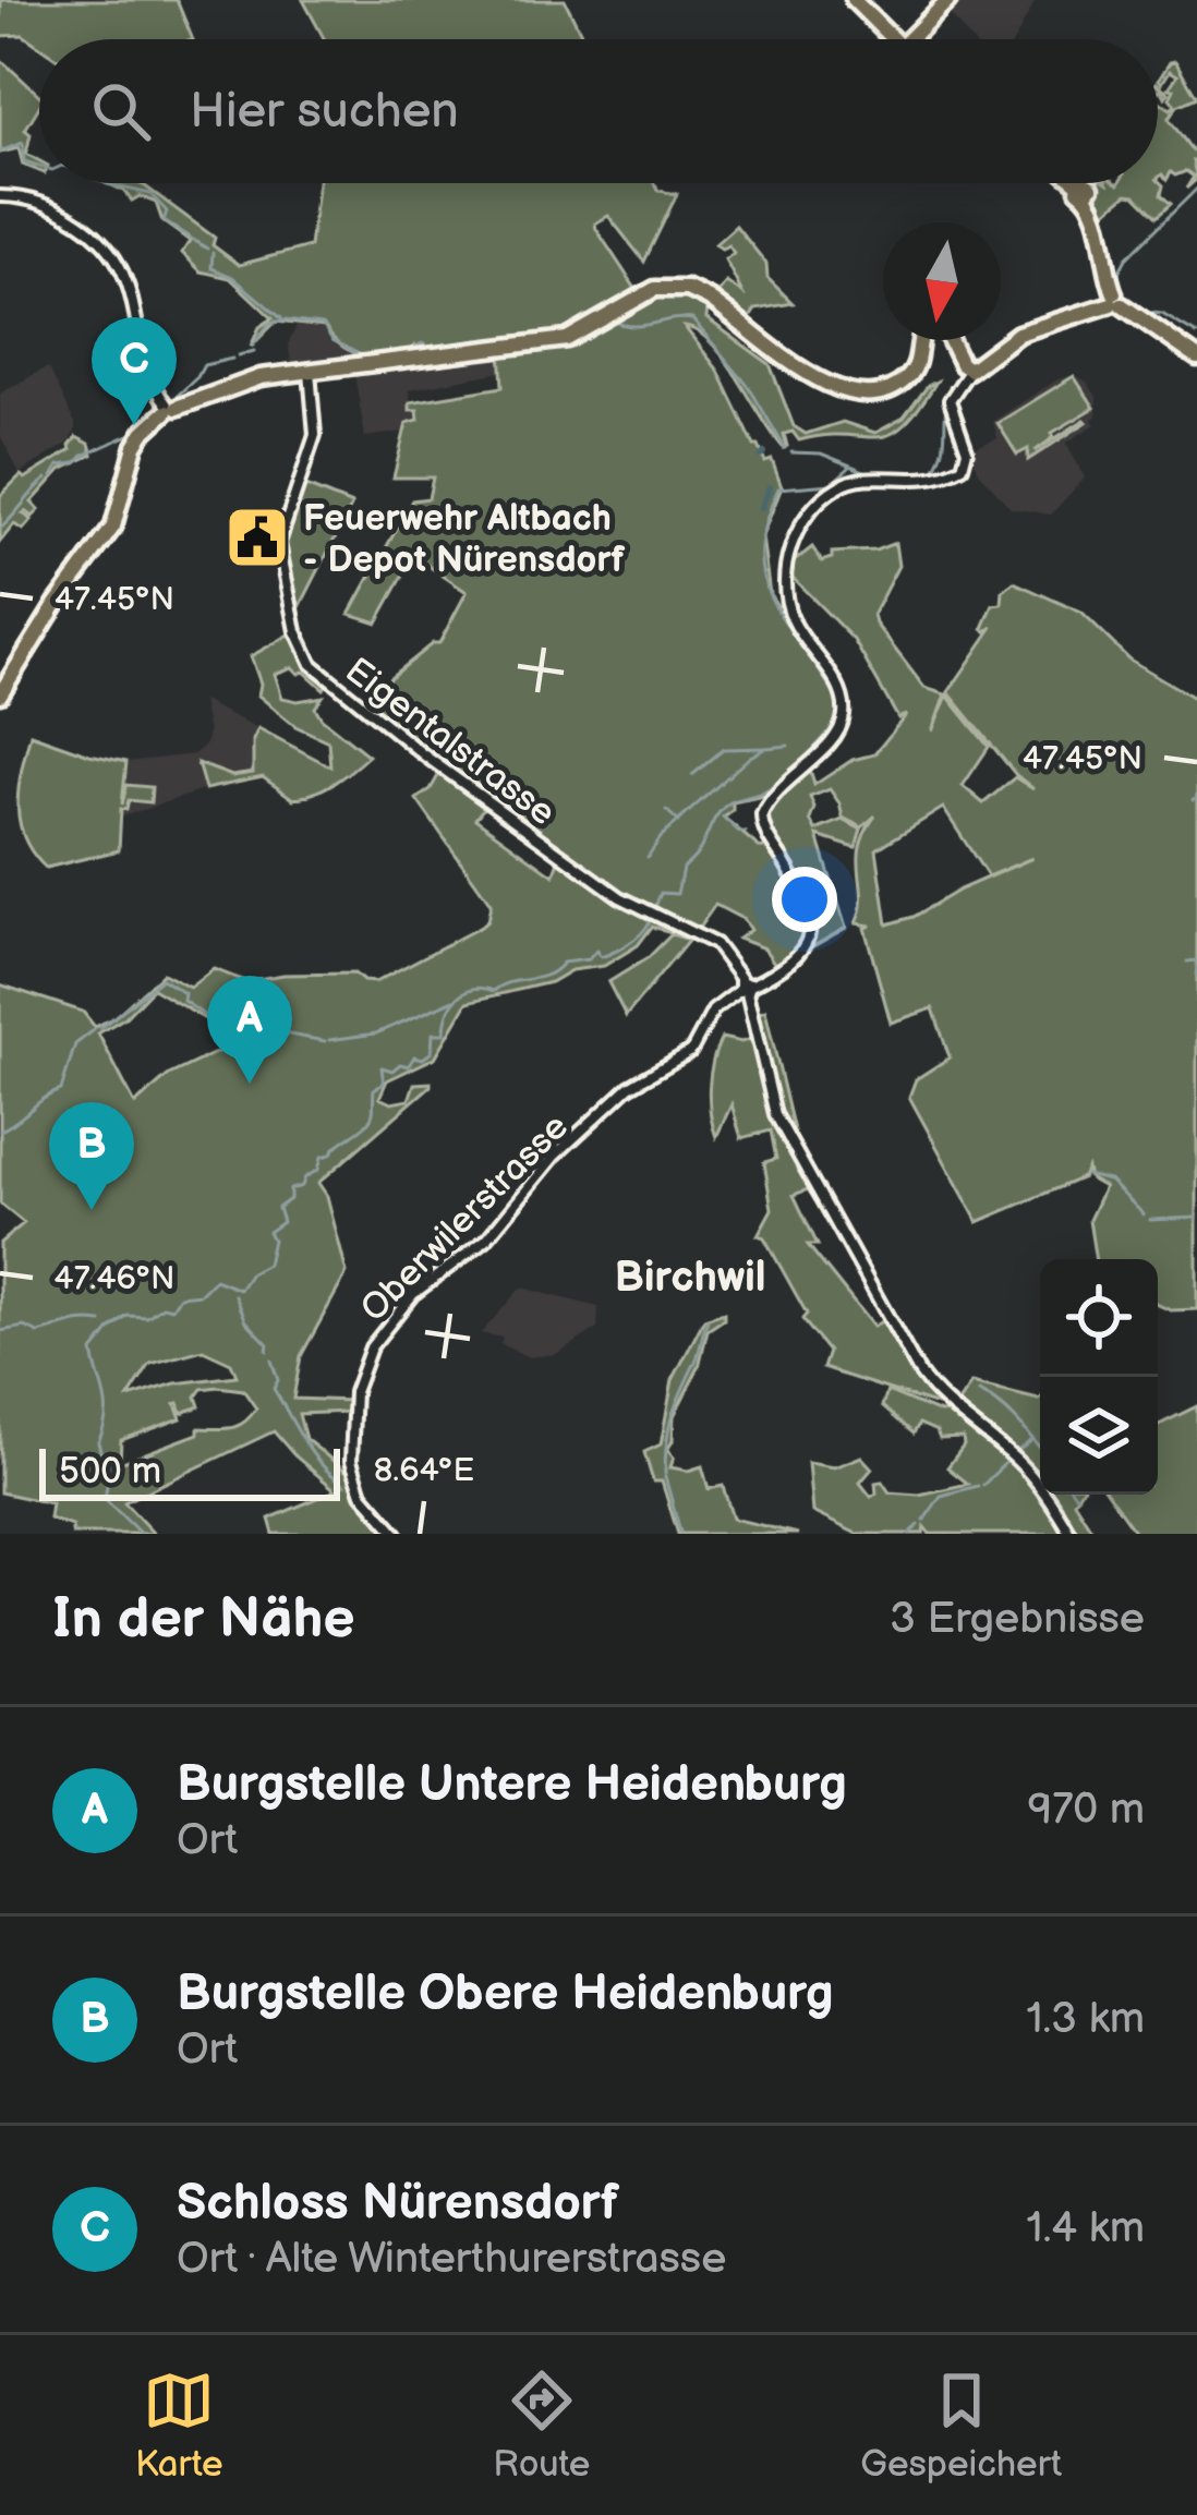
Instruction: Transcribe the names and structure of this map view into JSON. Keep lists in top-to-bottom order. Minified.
{"streets":{"street":["Eigentalstrasse","Oberwilerstrasse"]},"crossings":[["Eigentalstrasse","Oberwilerstrasse"]],"districts":["Birchwil"],"places":{"public building":["Feuerwehr Altbach - Depot Nürensdorf"]},"scale_bar":"500 m","north":"bottom","page":{"search":"Hier suchen","pins":["C","A","B"],"scale":"500 m","heading":["In der Nähe","3 Ergebnisse"],"list":[{"mark":"A","name":"Burgstelle Untere Heidenburg","note":"Ort","value":"970 m"},{"mark":"B","name":"Burgstelle Obere Heidenburg","note":"Ort","value":"1.3 km"},{"mark":"C","name":"Schloss Nürensdorf","note":"Ort · Alte Winterthurerstrasse","value":"1.4 km"}],"nav":["Karte","Route","Gespeichert"]},"coordinates":["47.45°N","47.46°N","8.64°E"]}
